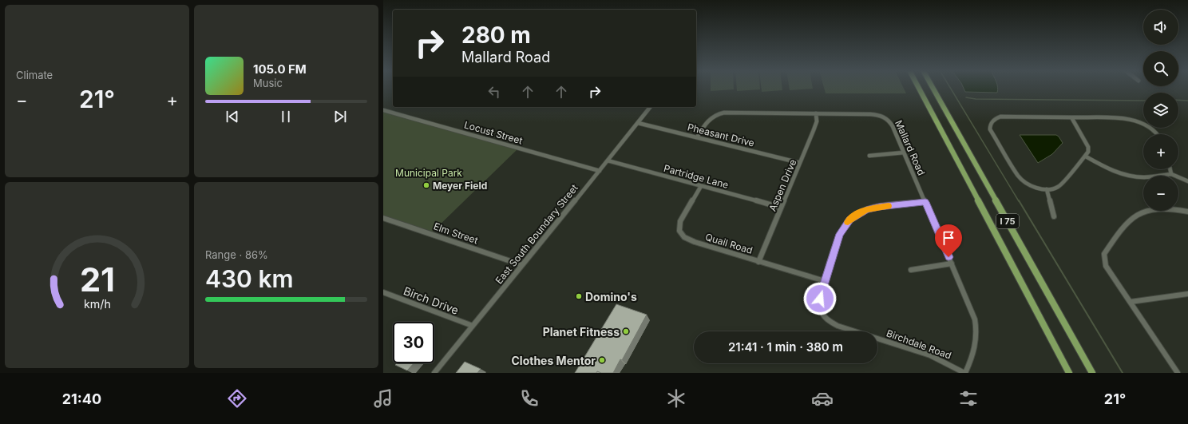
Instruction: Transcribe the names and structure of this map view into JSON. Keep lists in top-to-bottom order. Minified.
{"streets":{"highway":["I 75"],"street":["Locust Street","Pheasant Drive","Mallard Road","Partridge Lane","Aspen Drive","Elm Street","East South Boundary Street","Quail Road","Birch Drive","Birchdale Road"]},"crossings":[["Locust Street","East South Boundary Street"],["Pheasant Drive","Mallard Road"],["Pheasant Drive","Aspen Drive"],["Pheasant Drive","East South Boundary Street"],["Mallard Road","Aspen Drive"],["Mallard Road","Birchdale Road"],["Partridge Lane","Aspen Drive"],["Partridge Lane","East South Boundary Street"],["Partridge Lane","Quail Road"],["Aspen Drive","Quail Road"],["Elm Street","East South Boundary Street"],["East South Boundary Street","Birch Drive"],["Quail Road","Birchdale Road"]],"parks":["Municipal Park"],"places":["Meyer Field","Domino's","Planet Fitness","Clothes Mentor"],"page":{"tile":["Climate",["Range · 86%","430 km"]],"map_buttons":["+","−"],"turn":["280 m","Mallard Road"],"song":["105.0 FM","Music"],"heat":["−","21°","+"],"limit":"30","trip":"21:41 · 1 min · 380 m","tabs":["21:40","21°"],"gauge":["21","km/h"]}}
